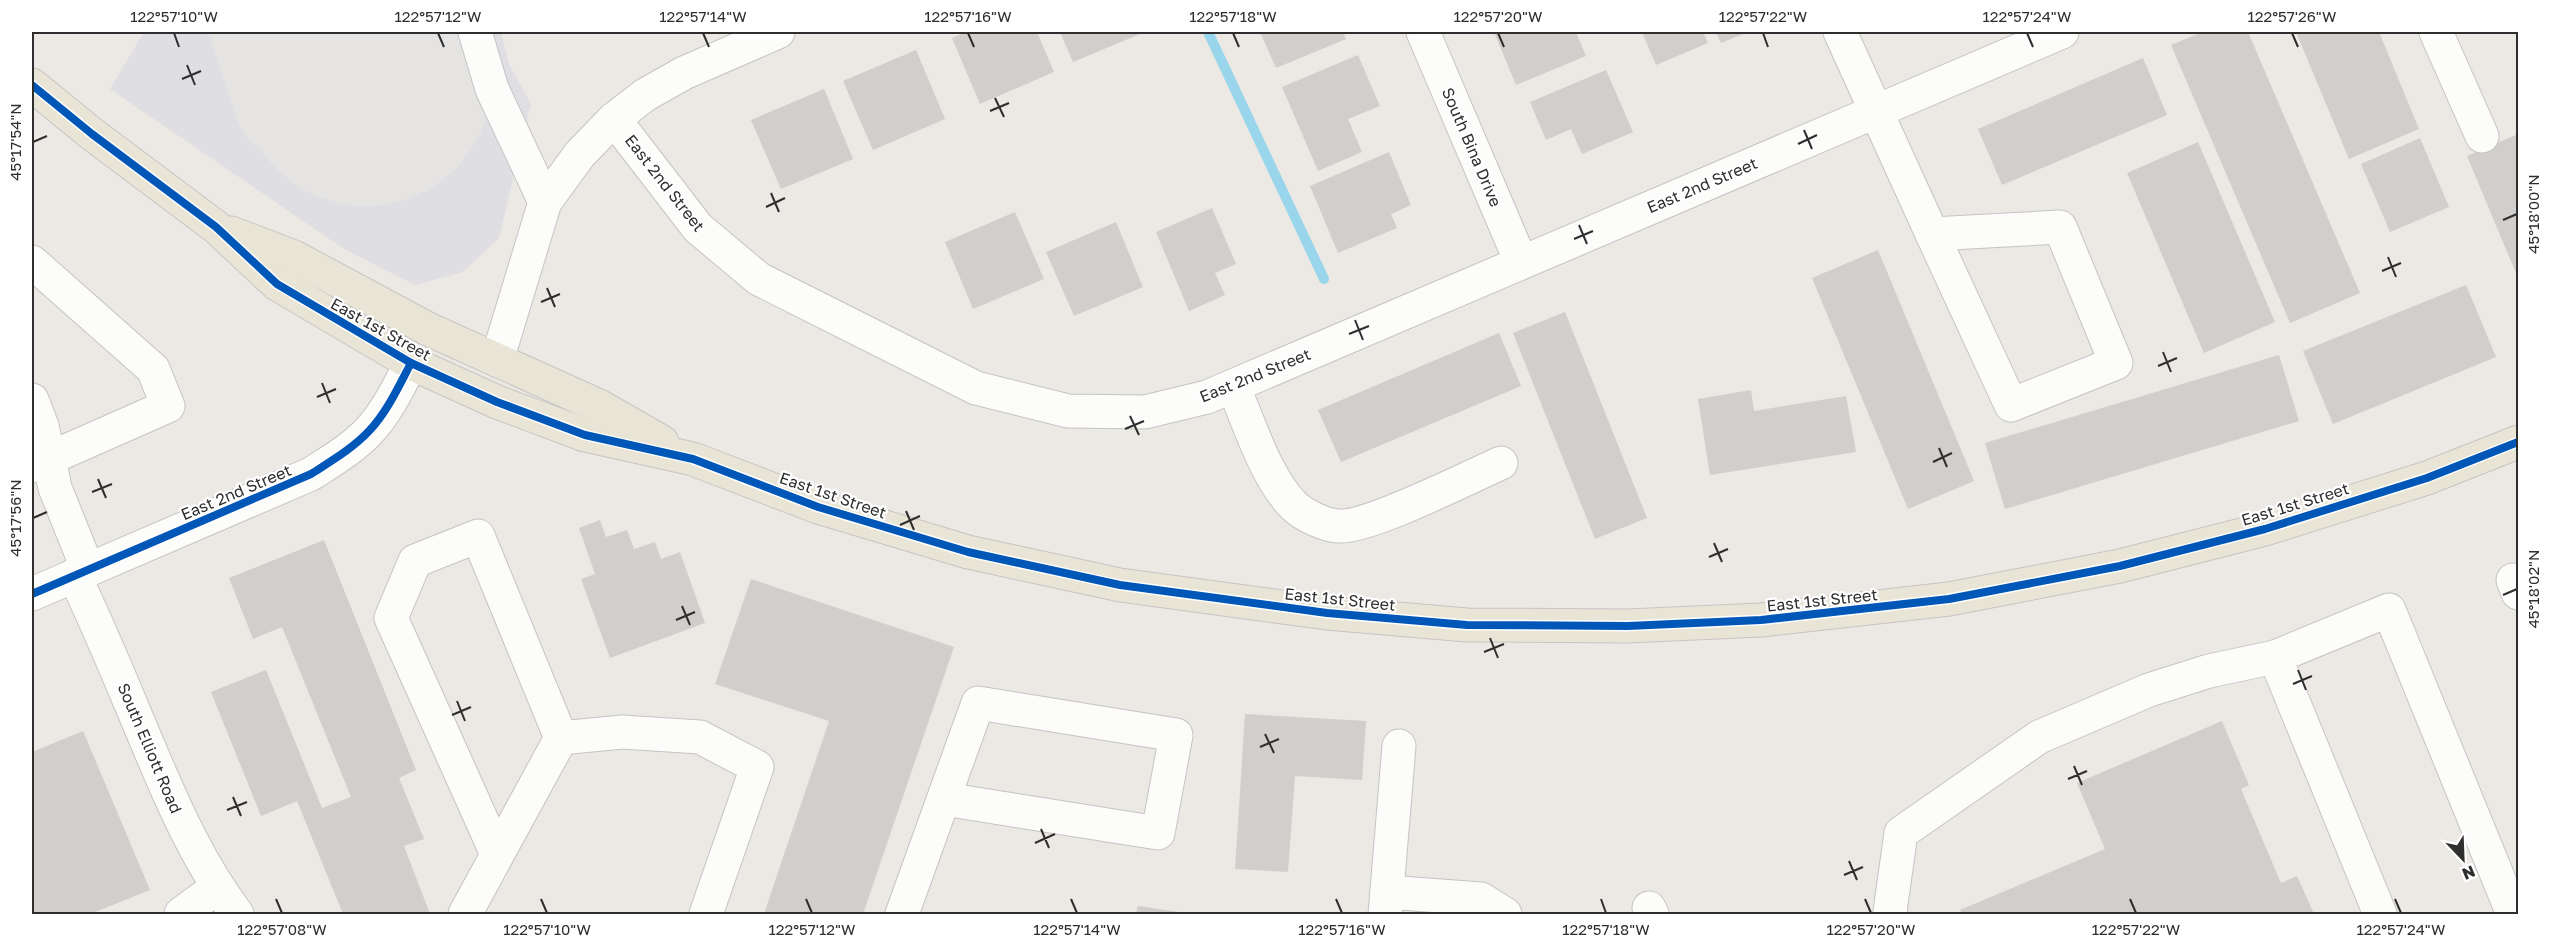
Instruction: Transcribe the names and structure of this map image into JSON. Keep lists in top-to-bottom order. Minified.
{"streets":{"main road":["East 1st Street"],"street":["South Bina Drive","East 2nd Street","South Elliott Road"]},"crossings":[["South Bina Drive","East 2nd Street"],["East 2nd Street","East 1st Street"],["East 2nd Street","South Elliott Road"]],"north":"bottom right","coordinates":["122°57'10\"W","122°57'12\"W","122°57'14\"W","122°57'16\"W","122°57'18\"W","122°57'20\"W","122°57'22\"W","122°57'24\"W","122°57'26\"W","45°17'54\"N","45°18'00\"N","45°17'56\"N","45°18'02\"N","122°57'08\"W"]}
